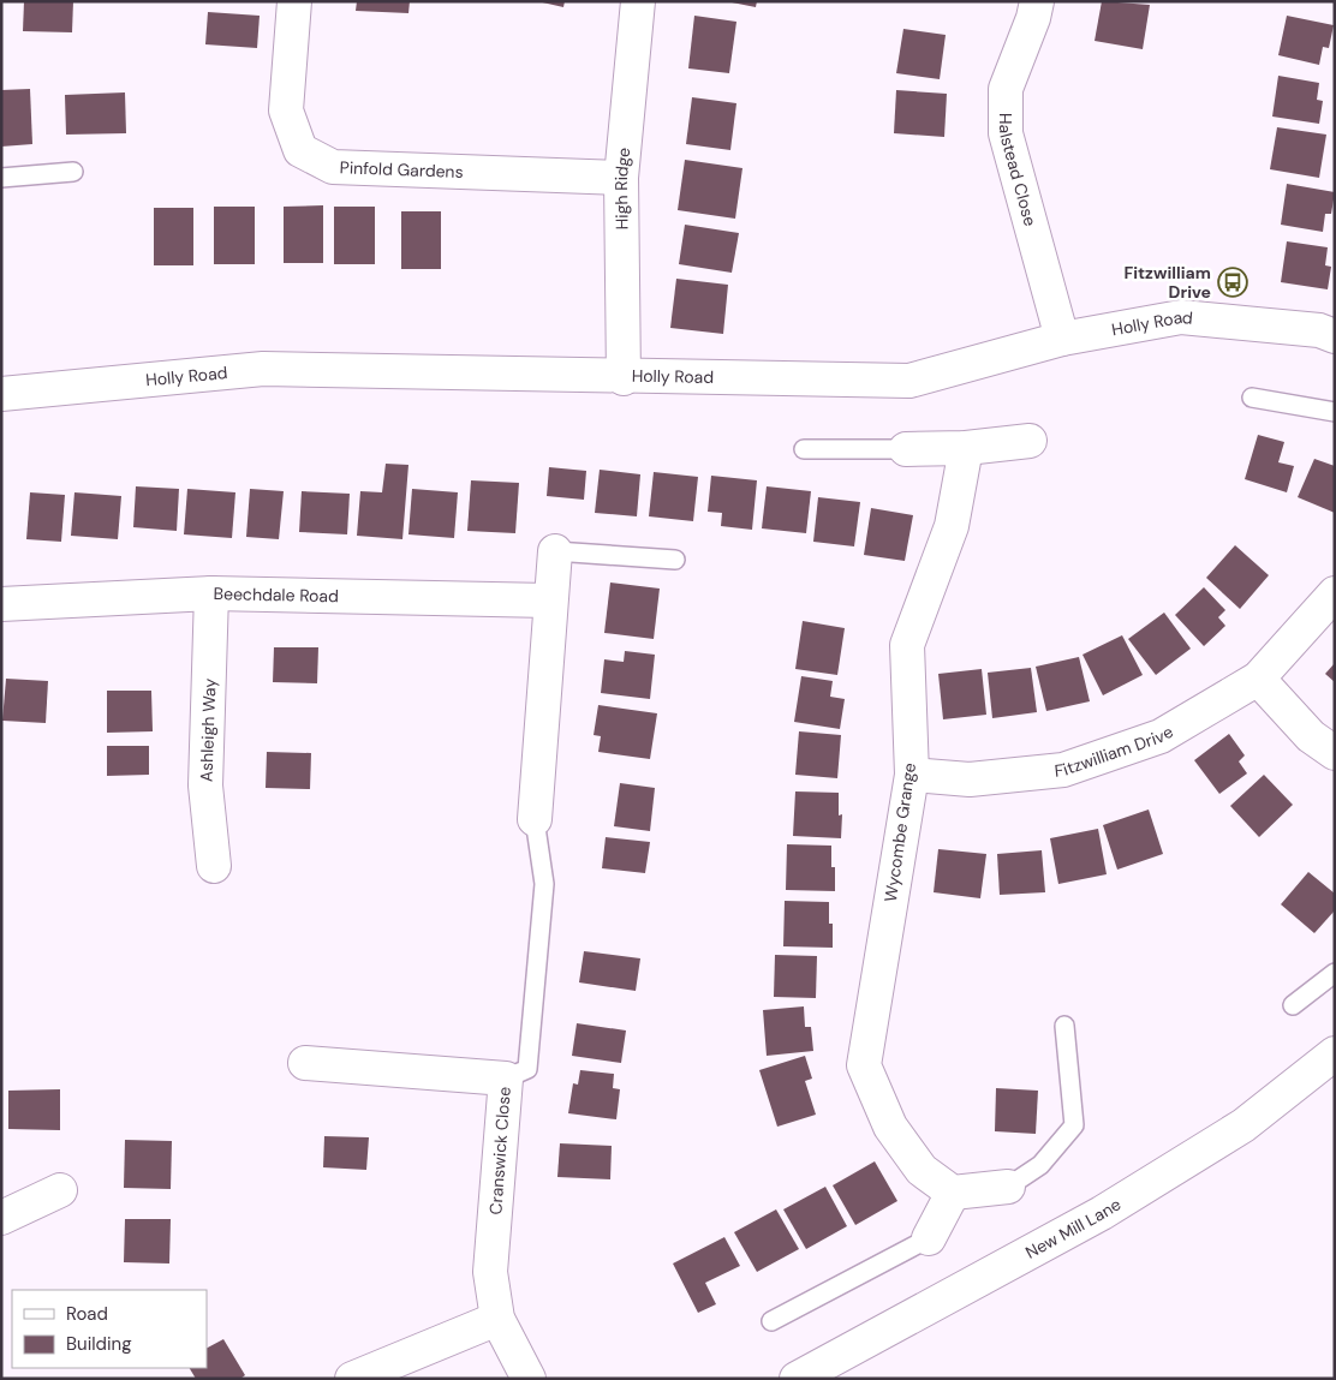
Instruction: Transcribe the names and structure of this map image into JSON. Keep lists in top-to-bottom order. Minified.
{"streets":{"street":["Pinfold Gardens","Halstead Close","High Ridge","Holly Road","Beechdale Road","Ashleigh Way","Fitzwilliam Drive","Wycombe Grange","Cranswick Close","New Mill Lane"]},"crossings":[["Pinfold Gardens","High Ridge"],["Halstead Close","Holly Road"],["High Ridge","Holly Road"],["Beechdale Road","Ashleigh Way"],["Fitzwilliam Drive","Wycombe Grange"]],"places":{"bus stop":["Fitzwilliam Drive"]},"legend":["Road","Building"]}
